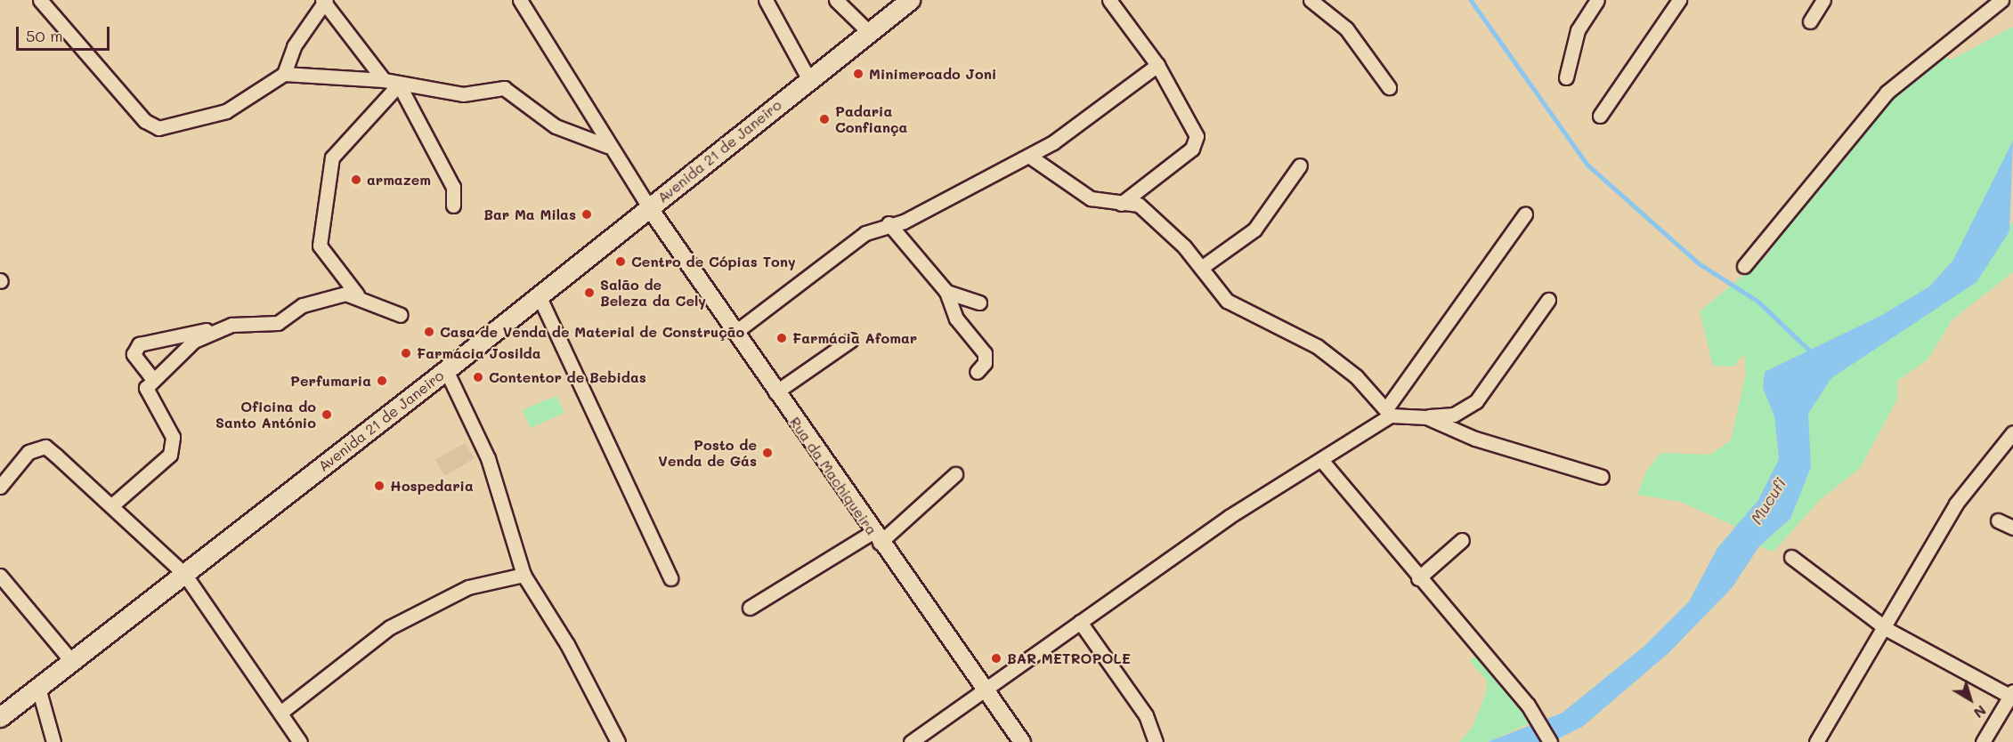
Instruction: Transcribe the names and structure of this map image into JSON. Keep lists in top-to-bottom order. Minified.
{"streets":{"main road":["Avenida 21 de Janeiro"],"street":["Rua da Machiqueira"]},"crossings":[["Avenida 21 de Janeiro","Rua da Machiqueira"]],"water":["Mucufi"],"places":["Minimercado Joni","Padaria Confiança","armazem","Bar Ma Milas","Centro de Cópias Tony","Salão de Beleza da Cely","Casa de Venda de Material de Construção","Farmácia Afomar","Farmácia Josilda","Contentor de Bebidas","Perfumaria","Oficina do Santo António","Posto de Venda de Gás","Hospedaria","BAR METROPOLE"],"scale_bar":"50 m","north":"bottom right"}
